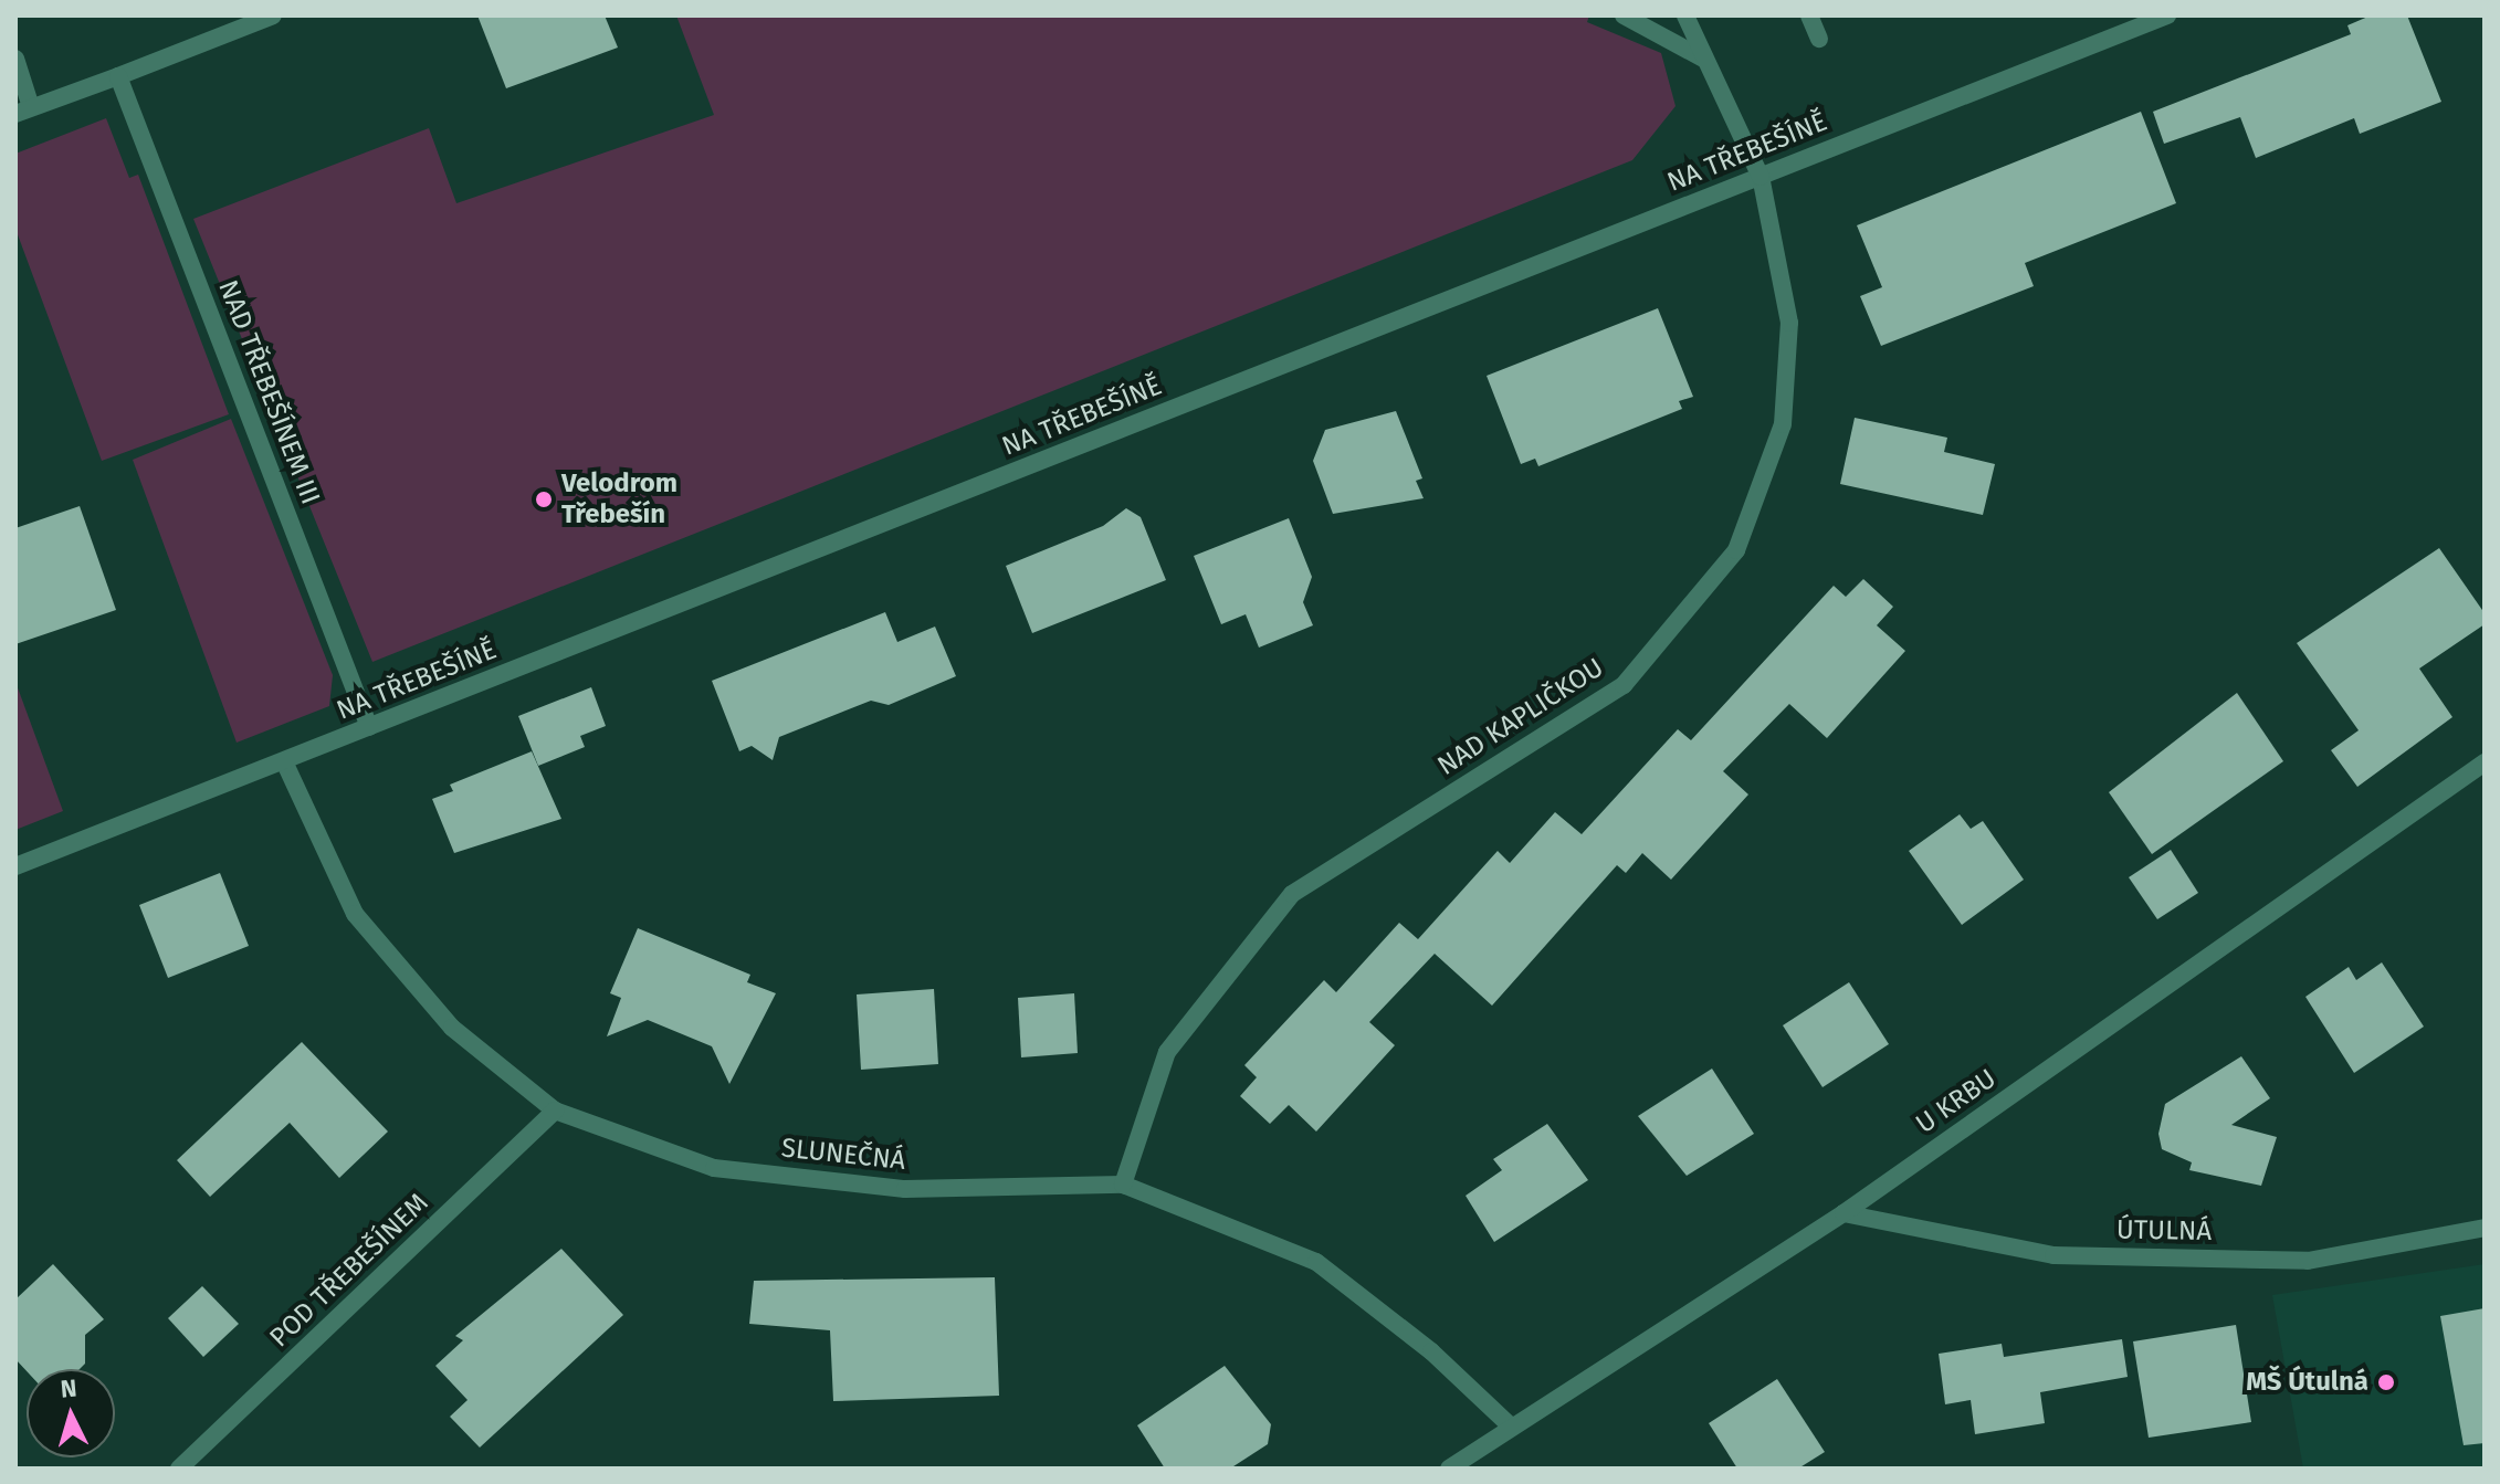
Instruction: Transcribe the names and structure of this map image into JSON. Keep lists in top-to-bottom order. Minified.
{"streets":{"street":["NA TŘEBEŠÍNĚ","NAD TŘEBEŠÍNEM III","NAD KAPLIČKOU","U KRBU","SLUNEČNÁ","ÚTULNÁ","POD TŘEBEŠÍNEM"]},"crossings":[["NA TŘEBEŠÍNĚ","NAD TŘEBEŠÍNEM III"],["NA TŘEBEŠÍNĚ","NAD KAPLIČKOU"],["NA TŘEBEŠÍNĚ","SLUNEČNÁ"],["NAD KAPLIČKOU","SLUNEČNÁ"],["U KRBU","SLUNEČNÁ"],["U KRBU","ÚTULNÁ"],["SLUNEČNÁ","POD TŘEBEŠÍNEM"]],"places":["Velodrom Třebešín","MŠ Útulná"],"north":"top"}
